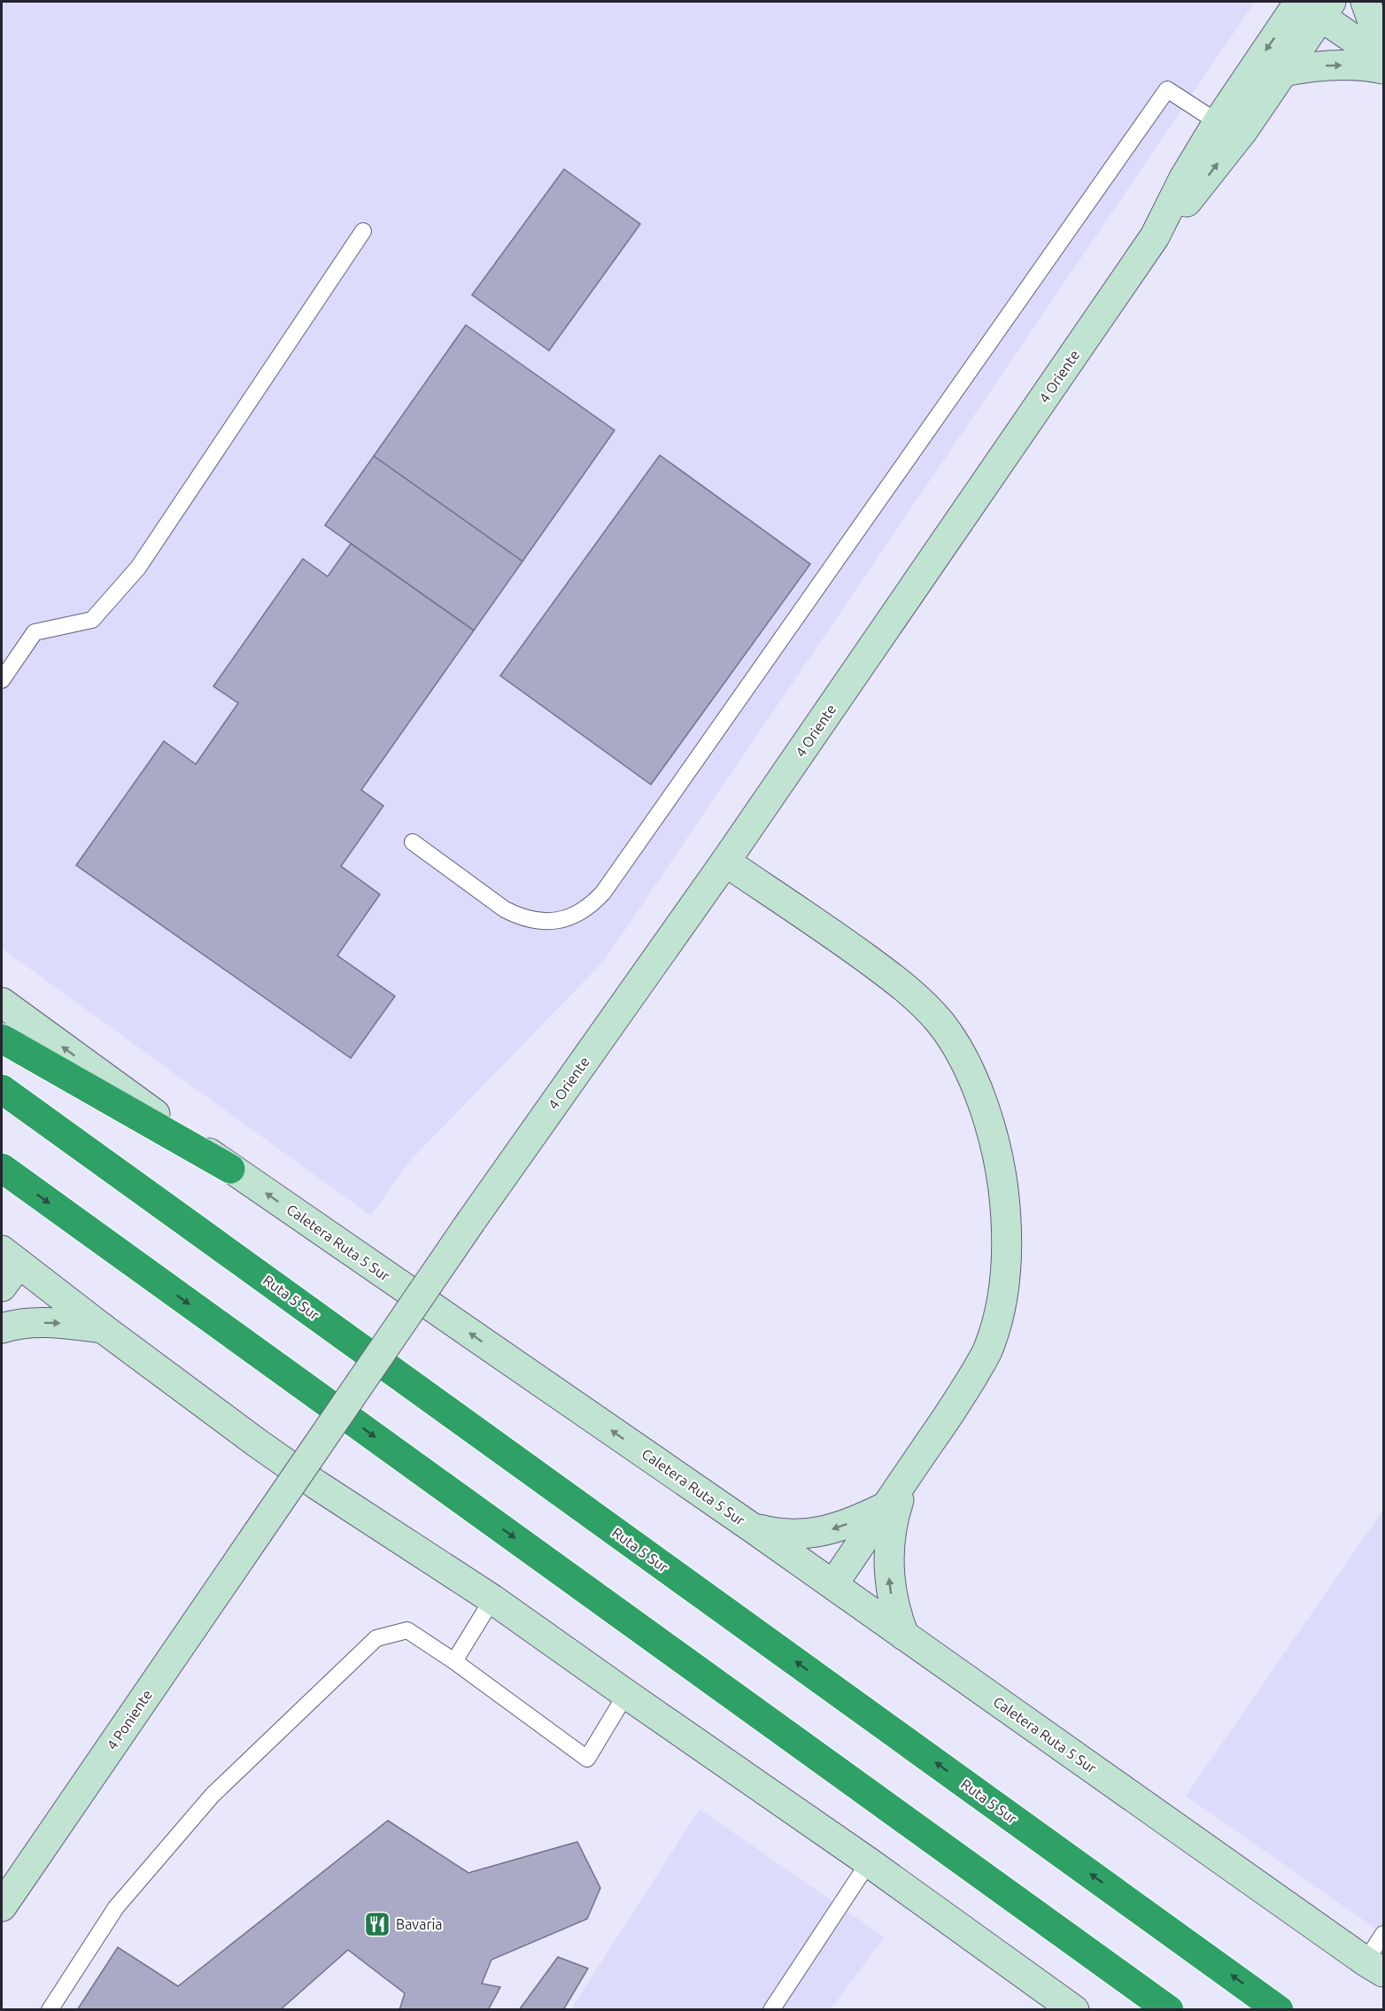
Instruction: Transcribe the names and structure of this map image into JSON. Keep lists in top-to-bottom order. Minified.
{"streets":{"highway":["Ruta 5 Sur"],"main road":["4 Oriente","Caletera Ruta 5 Sur","4 Poniente"]},"crossings":[["4 Oriente","4 Poniente"]],"places":{"restaurant":["Bavaria"]}}
